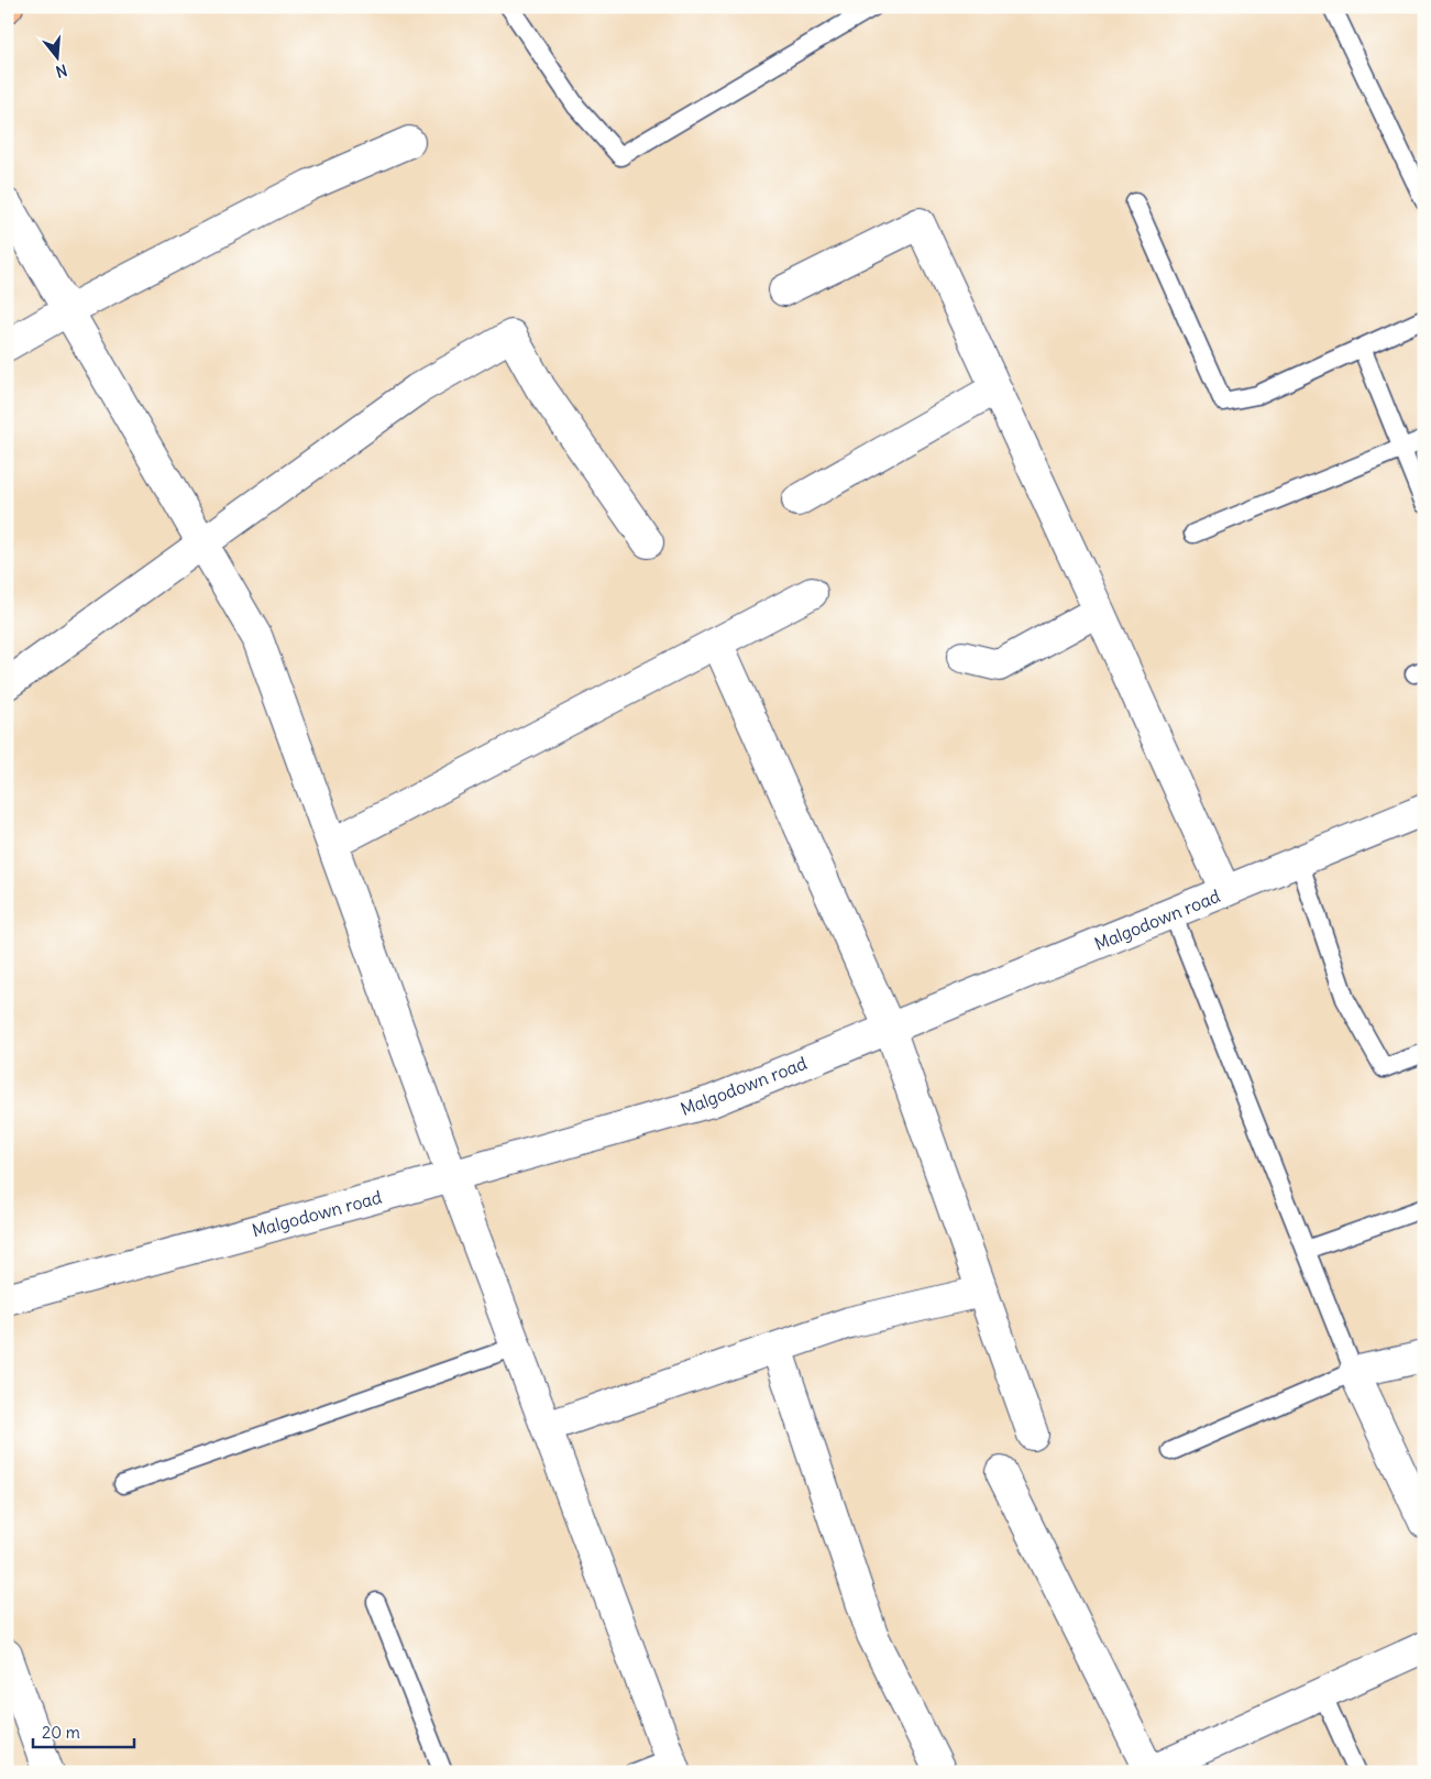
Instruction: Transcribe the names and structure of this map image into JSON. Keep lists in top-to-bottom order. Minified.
{"streets":{"street":["Malgodown road"]},"scale_bar":"20 m","north":"bottom"}
